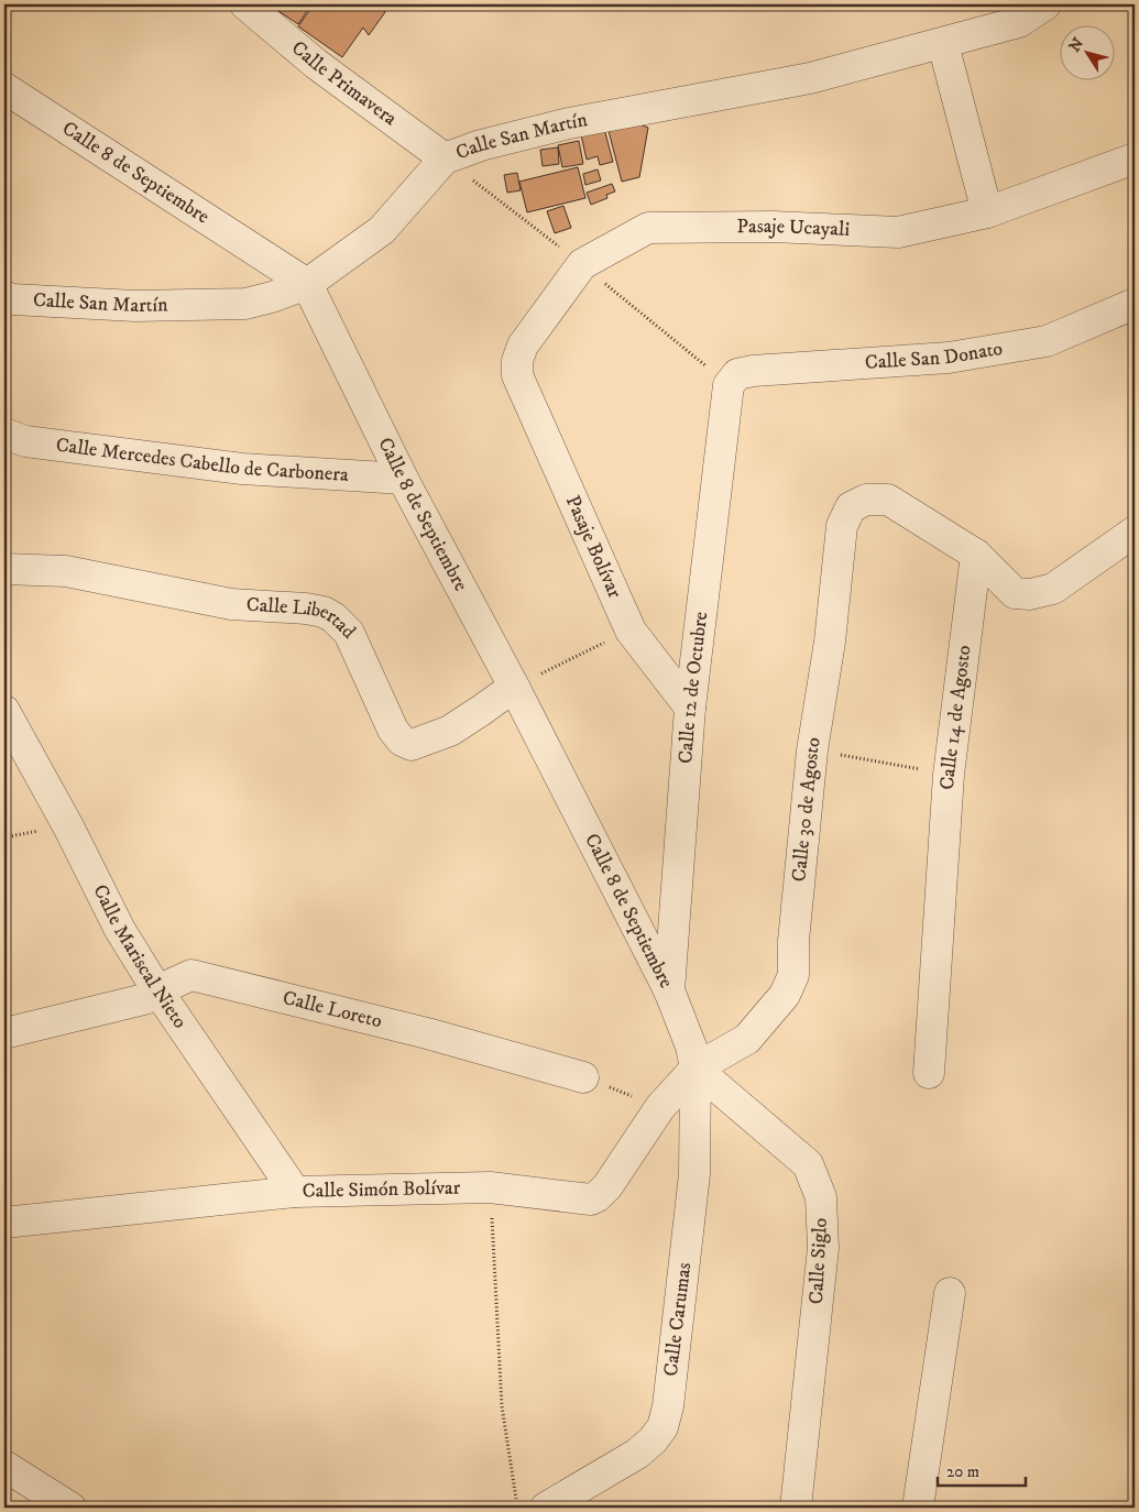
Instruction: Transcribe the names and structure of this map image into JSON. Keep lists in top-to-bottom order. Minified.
{"streets":{"street":["Calle Primavera","Calle San Martín","Calle 8 de Septiembre","Pasaje Ucayali","Calle San Donato","Calle Mercedes Cabello de Carbonera","Pasaje Bolívar","Calle Libertad","Calle 12 de Octubre","Calle 14 de Agosto","Calle 30 de Agosto","Calle Mariscal Nieto","Calle Loreto","Calle Simón Bolívar","Calle Siglo","Calle Carumas"]},"crossings":[["Calle Primavera","Calle San Martín"],["Calle San Martín","Calle 8 de Septiembre"],["Calle 8 de Septiembre","Calle Mercedes Cabello de Carbonera"],["Calle 8 de Septiembre","Calle Libertad"],["Calle 8 de Septiembre","Calle 12 de Octubre"],["Calle 8 de Septiembre","Calle 30 de Agosto"],["Calle 8 de Septiembre","Calle Simón Bolívar"],["Calle 8 de Septiembre","Calle Siglo"],["Calle 8 de Septiembre","Calle Carumas"],["Pasaje Ucayali","Pasaje Bolívar"],["Calle San Donato","Calle 12 de Octubre"],["Pasaje Bolívar","Calle 12 de Octubre"],["Calle 14 de Agosto","Calle 30 de Agosto"],["Calle 30 de Agosto","Calle Simón Bolívar"],["Calle 30 de Agosto","Calle Siglo"],["Calle 30 de Agosto","Calle Carumas"],["Calle Mariscal Nieto","Calle Loreto"],["Calle Mariscal Nieto","Calle Simón Bolívar"],["Calle Simón Bolívar","Calle Siglo"],["Calle Simón Bolívar","Calle Carumas"],["Calle Siglo","Calle Carumas"]],"scale_bar":"20 m","north":"top left"}
